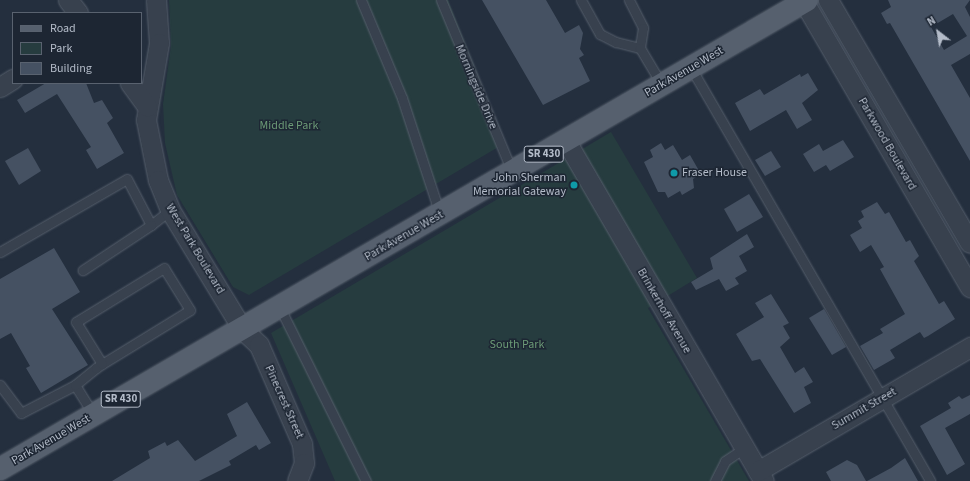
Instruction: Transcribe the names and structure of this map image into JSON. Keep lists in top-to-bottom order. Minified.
{"streets":{"main road":["Park Avenue West","SR 430"],"street":["Parkwood Boulevard","West Park Boulevard","Brinkerhoff Avenue","Pinecrest Street","Summit Street"],"lane":["Morningside Drive"]},"crossings":[["Park Avenue West","Morningside Drive"],["Park Avenue West","Parkwood Boulevard"],["Park Avenue West","West Park Boulevard"],["Park Avenue West","Brinkerhoff Avenue"],["Park Avenue West","Pinecrest Street"],["West Park Boulevard","Pinecrest Street"],["Brinkerhoff Avenue","Summit Street"]],"parks":["Middle Park","South Park"],"places":["Fraser House","John Sherman Memorial Gateway"],"legend":["Road","Park","Building"],"north":"top left"}
